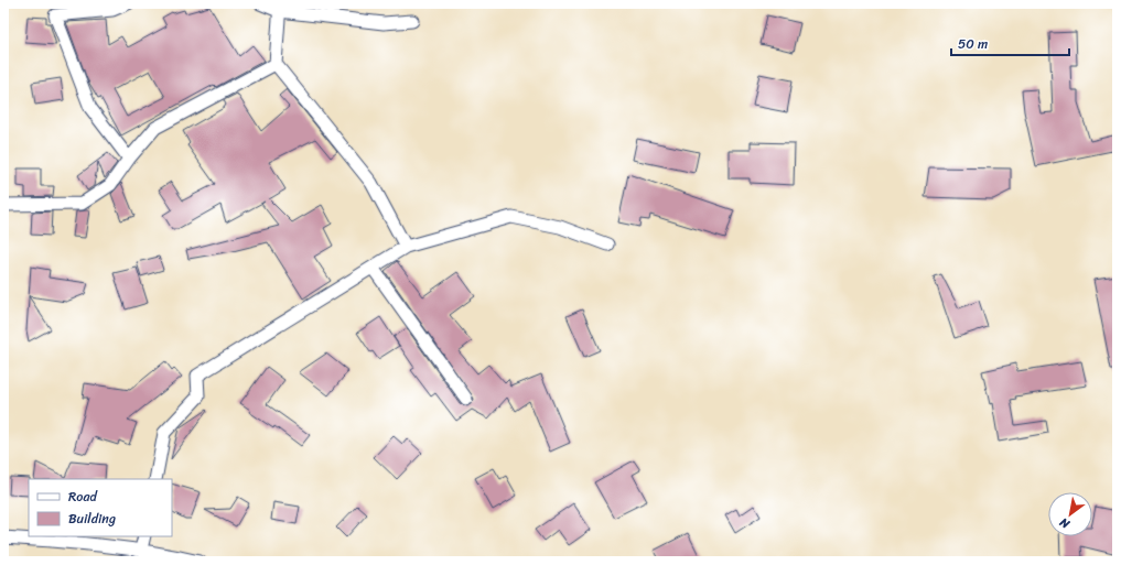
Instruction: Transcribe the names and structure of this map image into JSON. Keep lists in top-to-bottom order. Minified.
{"legend":["Road","Building"],"scale_bar":"50 m","north":"bottom left"}
